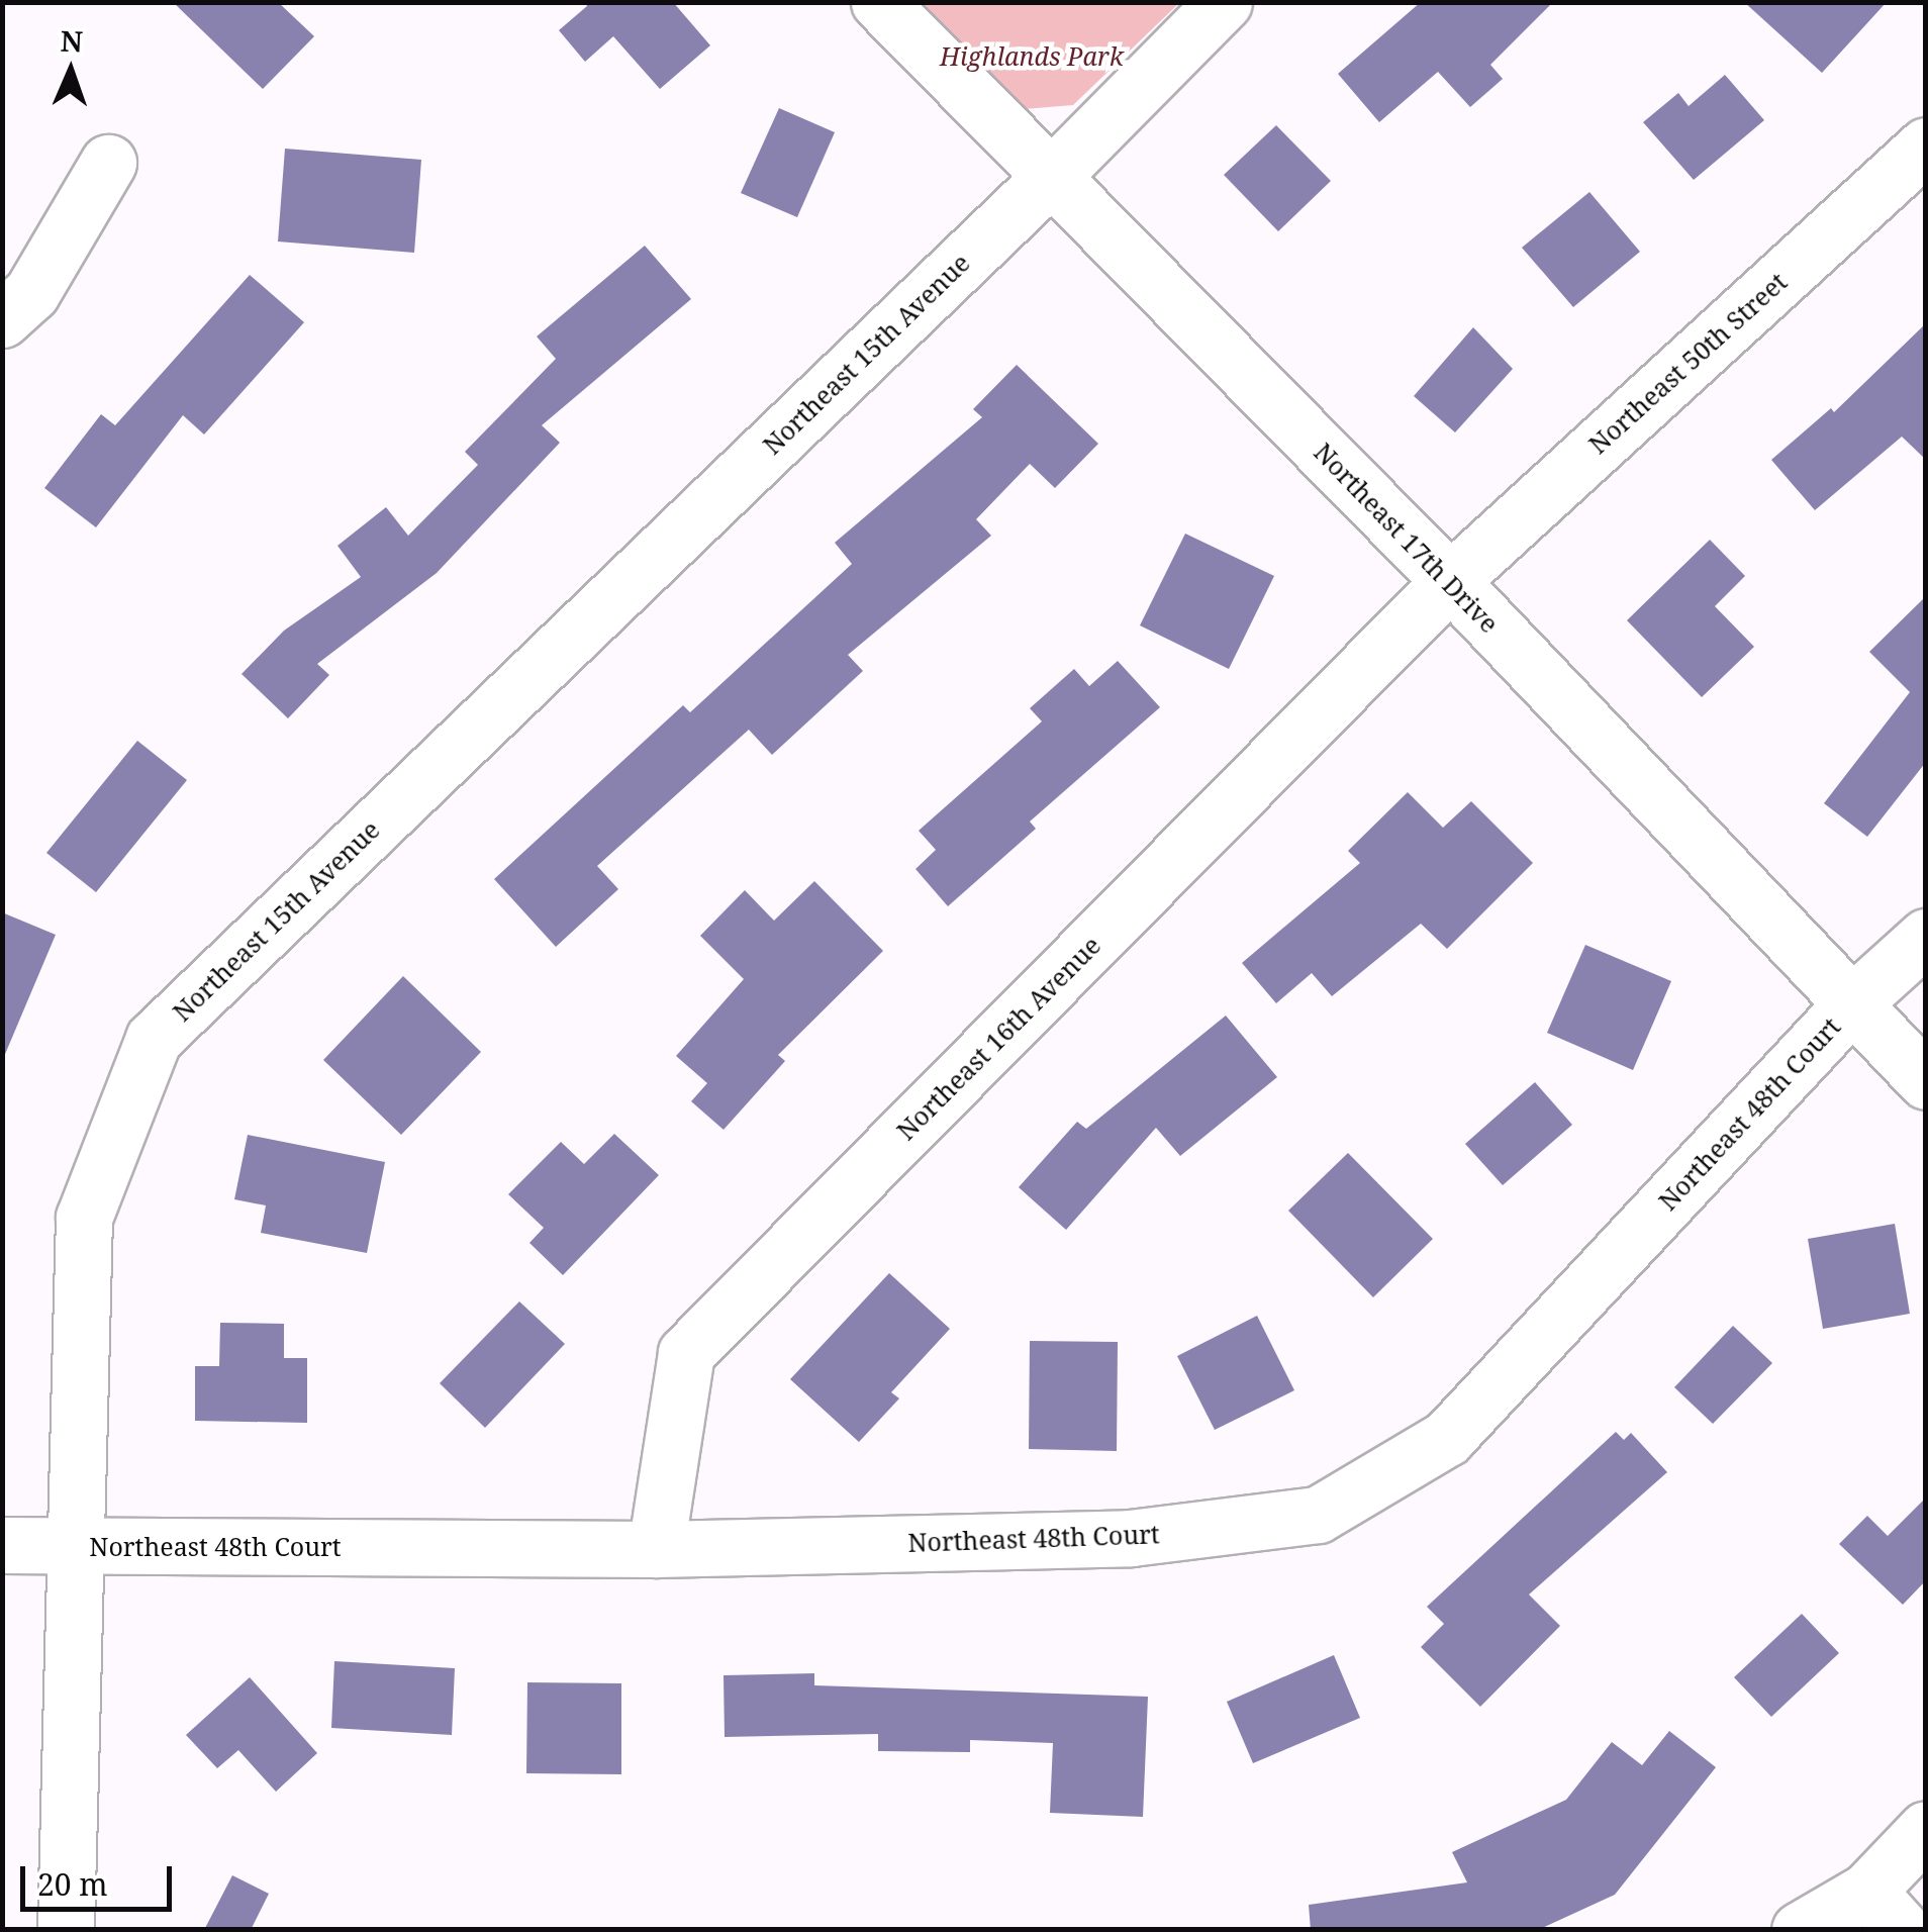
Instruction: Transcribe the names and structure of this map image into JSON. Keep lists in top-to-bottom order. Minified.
{"streets":{"street":["Northeast 15th Avenue","Northeast 50th Street","Northeast 17th Drive","Northeast 16th Avenue","Northeast 48th Court"]},"crossings":[["Northeast 15th Avenue","Northeast 17th Drive"],["Northeast 15th Avenue","Northeast 48th Court"],["Northeast 50th Street","Northeast 17th Drive"],["Northeast 50th Street","Northeast 16th Avenue"],["Northeast 17th Drive","Northeast 16th Avenue"],["Northeast 17th Drive","Northeast 48th Court"],["Northeast 16th Avenue","Northeast 48th Court"]],"parks":["Highlands Park"],"scale_bar":"20 m","north":"top"}
